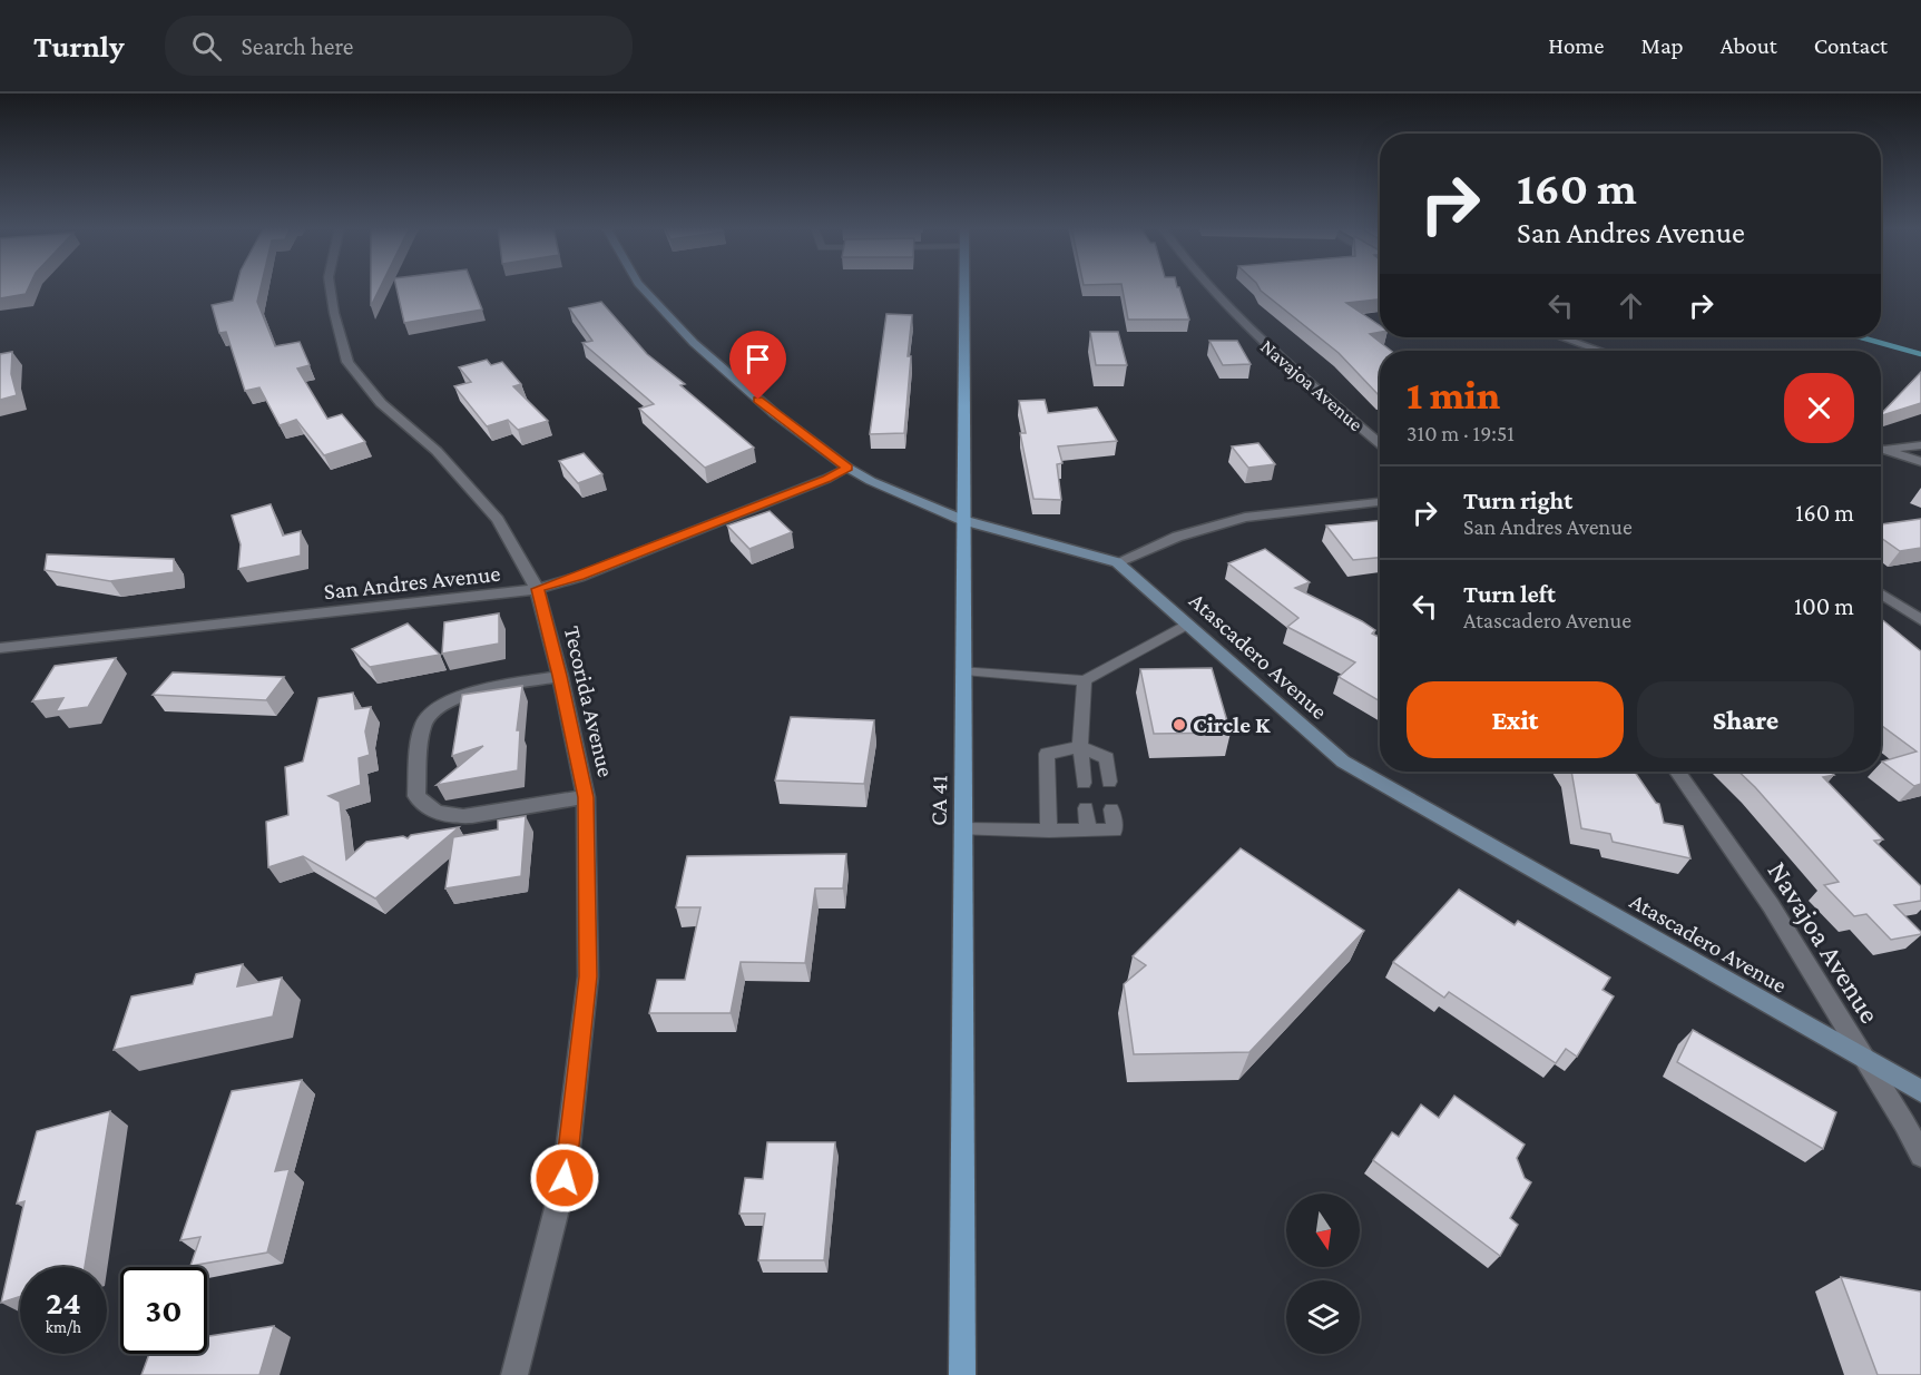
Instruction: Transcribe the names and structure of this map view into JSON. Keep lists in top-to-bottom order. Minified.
{"streets":{"main road":["Atascadero Avenue","CA 41"],"street":["Navajoa Avenue","San Andres Avenue","Tecorida Avenue"]},"crossings":[["Navajoa Avenue","Atascadero Avenue"],["San Andres Avenue","Atascadero Avenue"],["San Andres Avenue","Tecorida Avenue"],["Atascadero Avenue","CA 41"]],"places":["Circle K"],"north":"bottom","page":{"header":"Turnly","search":"Search here","nav":["Home","Map","About","Contact"],"turn":["160 m","San Andres Avenue"],"heading":["1 min","310 m · 19:51"],"list":[{"name":"Turn right","note":"San Andres Avenue","value":"160 m"},{"name":"Turn left","note":"Atascadero Avenue","value":"100 m"}],"buttons":["Exit","Share"],"speed":"24 km/h","limit":"30"}}
